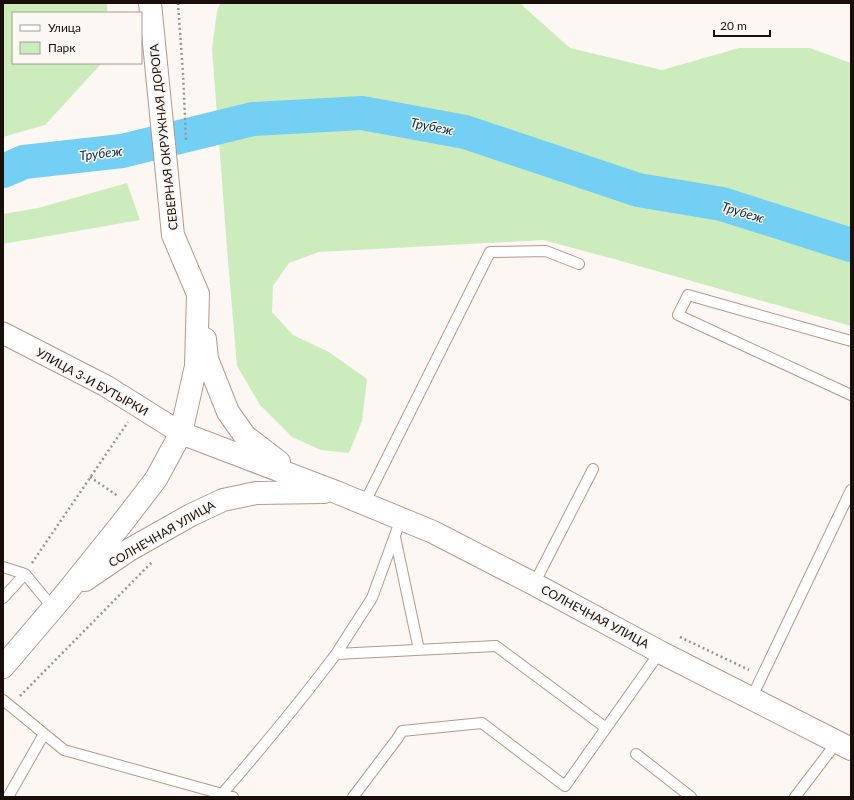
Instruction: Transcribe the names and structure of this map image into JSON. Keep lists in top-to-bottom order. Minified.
{"streets":{"main road":["СЕВЕРНАЯ ОКРУЖНАЯ ДОРОГА","СОЛНЕЧНАЯ УЛИЦА"],"street":["УЛИЦА 3-И БУТЫРКИ"]},"crossings":[["СЕВЕРНАЯ ОКРУЖНАЯ ДОРОГА","УЛИЦА 3-И БУТЫРКИ"],["СЕВЕРНАЯ ОКРУЖНАЯ ДОРОГА","СОЛНЕЧНАЯ УЛИЦА"],["УЛИЦА 3-И БУТЫРКИ","СОЛНЕЧНАЯ УЛИЦА"]],"water":["Трубеж"],"legend":["Улица","Парк"],"scale_bar":"20 m"}
